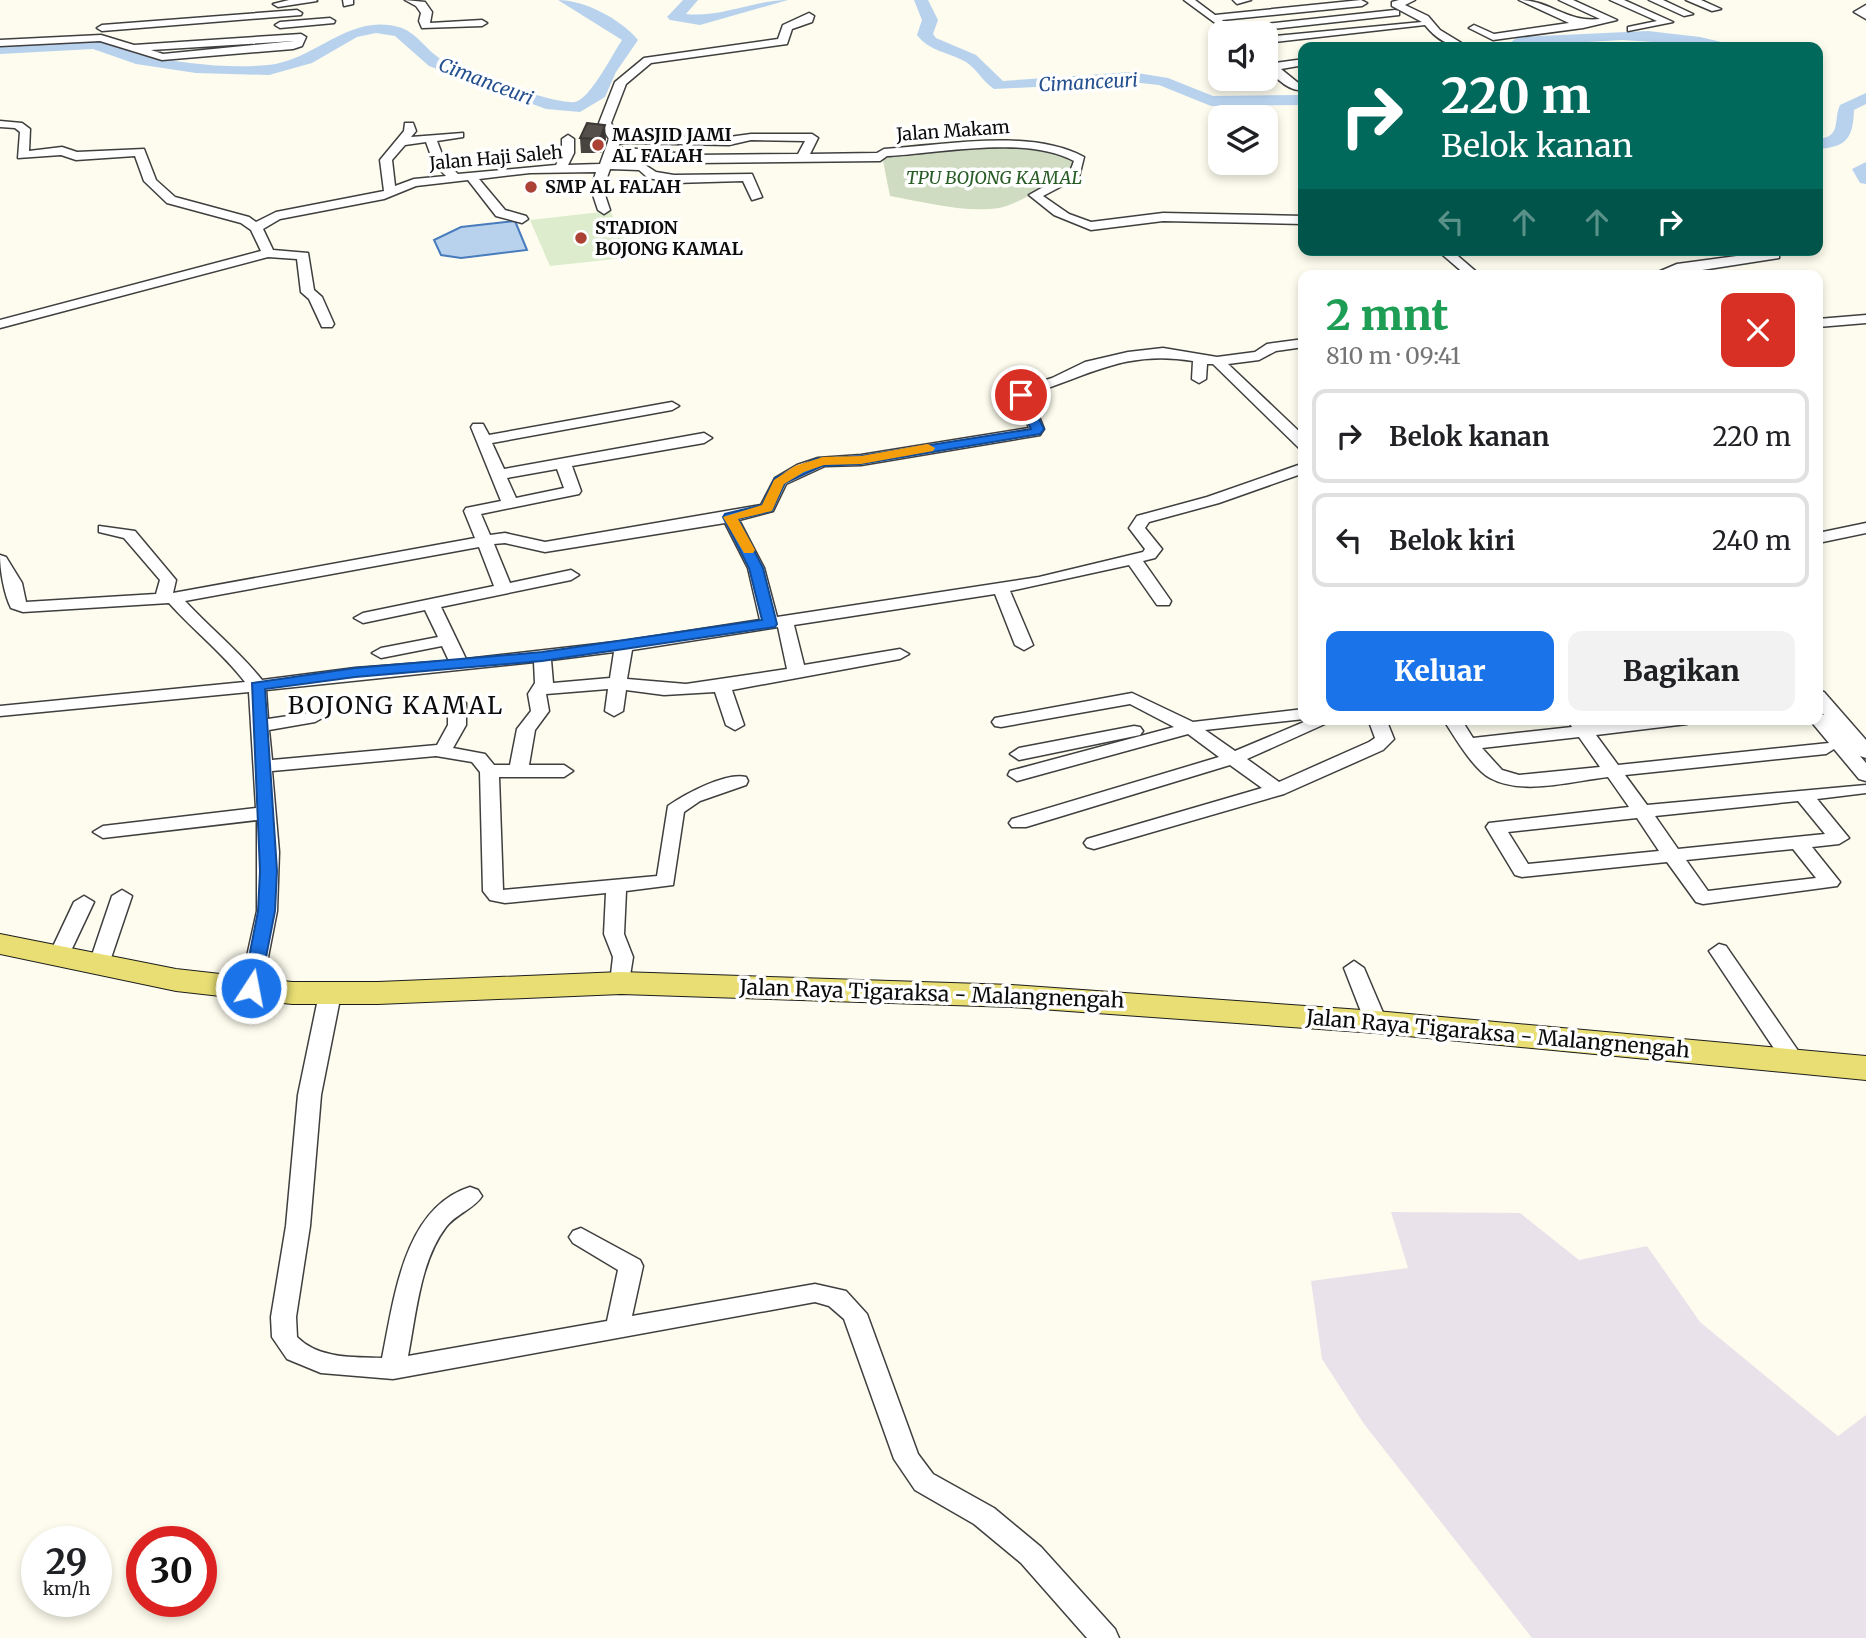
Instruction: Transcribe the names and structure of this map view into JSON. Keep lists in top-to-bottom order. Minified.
{"streets":{"main road":["Jalan Raya Tigaraksa - Malangnengah"],"street":["Jalan Makam","Jalan Haji Saleh"]},"districts":["BOJONG KAMAL"],"water":["Cimanceuri"],"parks":["TPU BOJONG KAMAL"],"places":["MASJID JAMI AL FALAH","SMP AL FALAH","STADION BOJONG KAMAL"],"page":{"turn":["220 m","Belok kanan"],"heading":["2 mnt","810 m · 09:41"],"list":[{"name":"Belok kanan","value":"220 m"},{"name":"Belok kiri","value":"240 m"}],"buttons":["Keluar","Bagikan"],"speed":"29 km/h","limit":"30"}}
